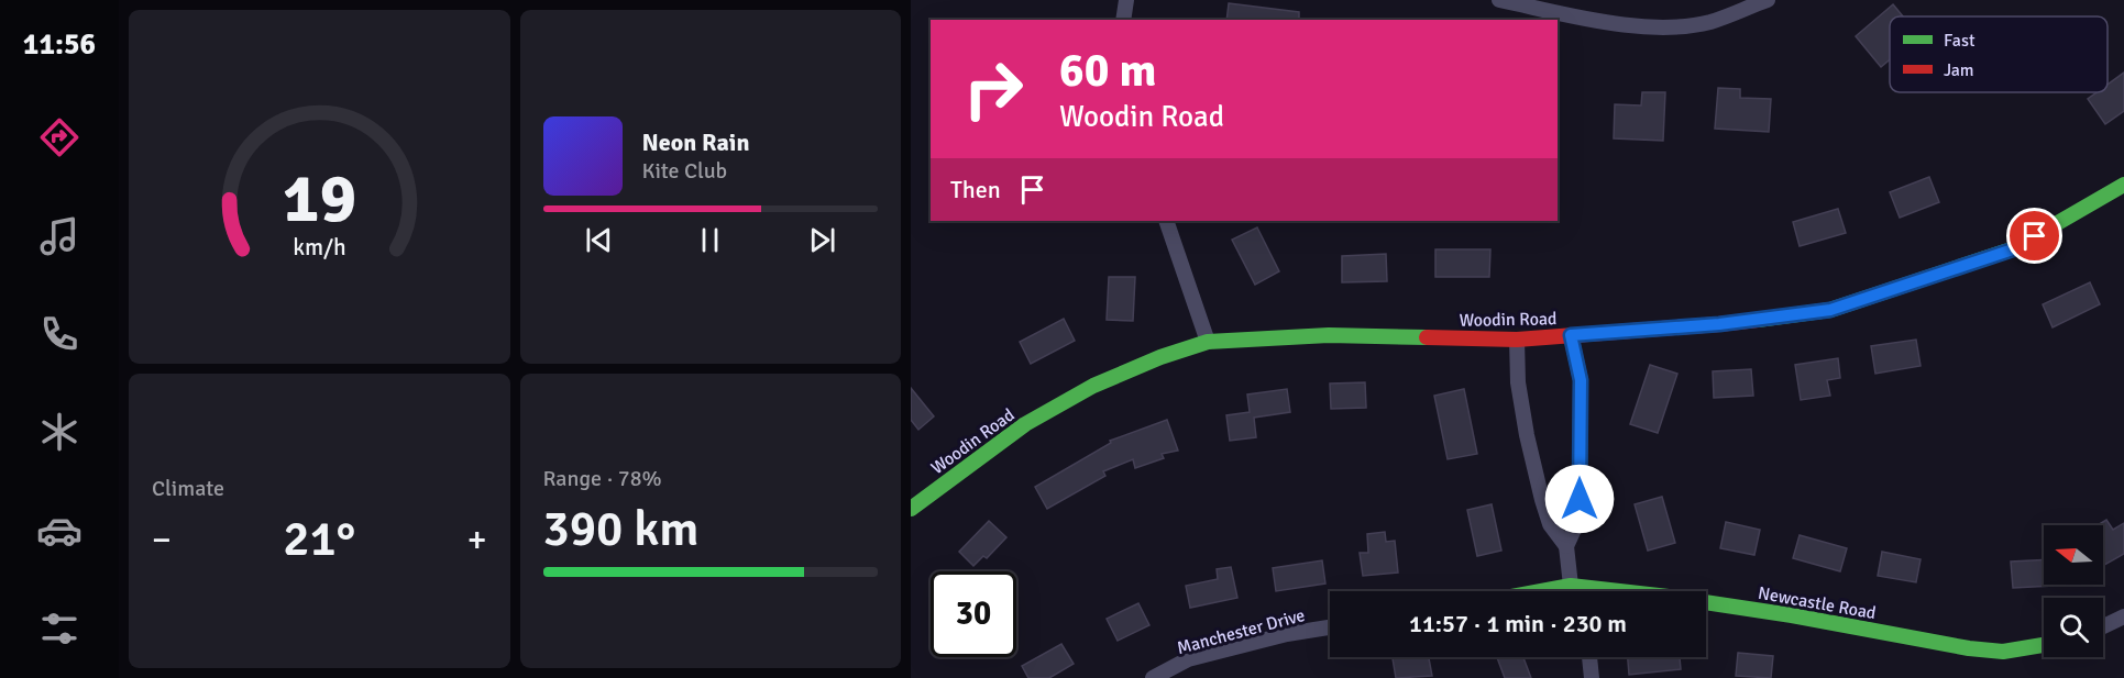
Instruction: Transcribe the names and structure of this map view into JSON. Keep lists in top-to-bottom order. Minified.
{"streets":{"street":["Woodin Road","Newcastle Road","Manchester Drive"]},"legend":["Fast","Jam"],"north":"left","page":{"tabs":"11:56","turn":["60 m","Woodin Road"],"song":["Neon Rain","Kite Club"],"then":"Then","tile":["Climate",["Range · 78%","390 km"]],"heat":["−","21°","+"],"limit":"30","trip":"11:57 · 1 min · 230 m","gauge":["19","km/h"]}}
